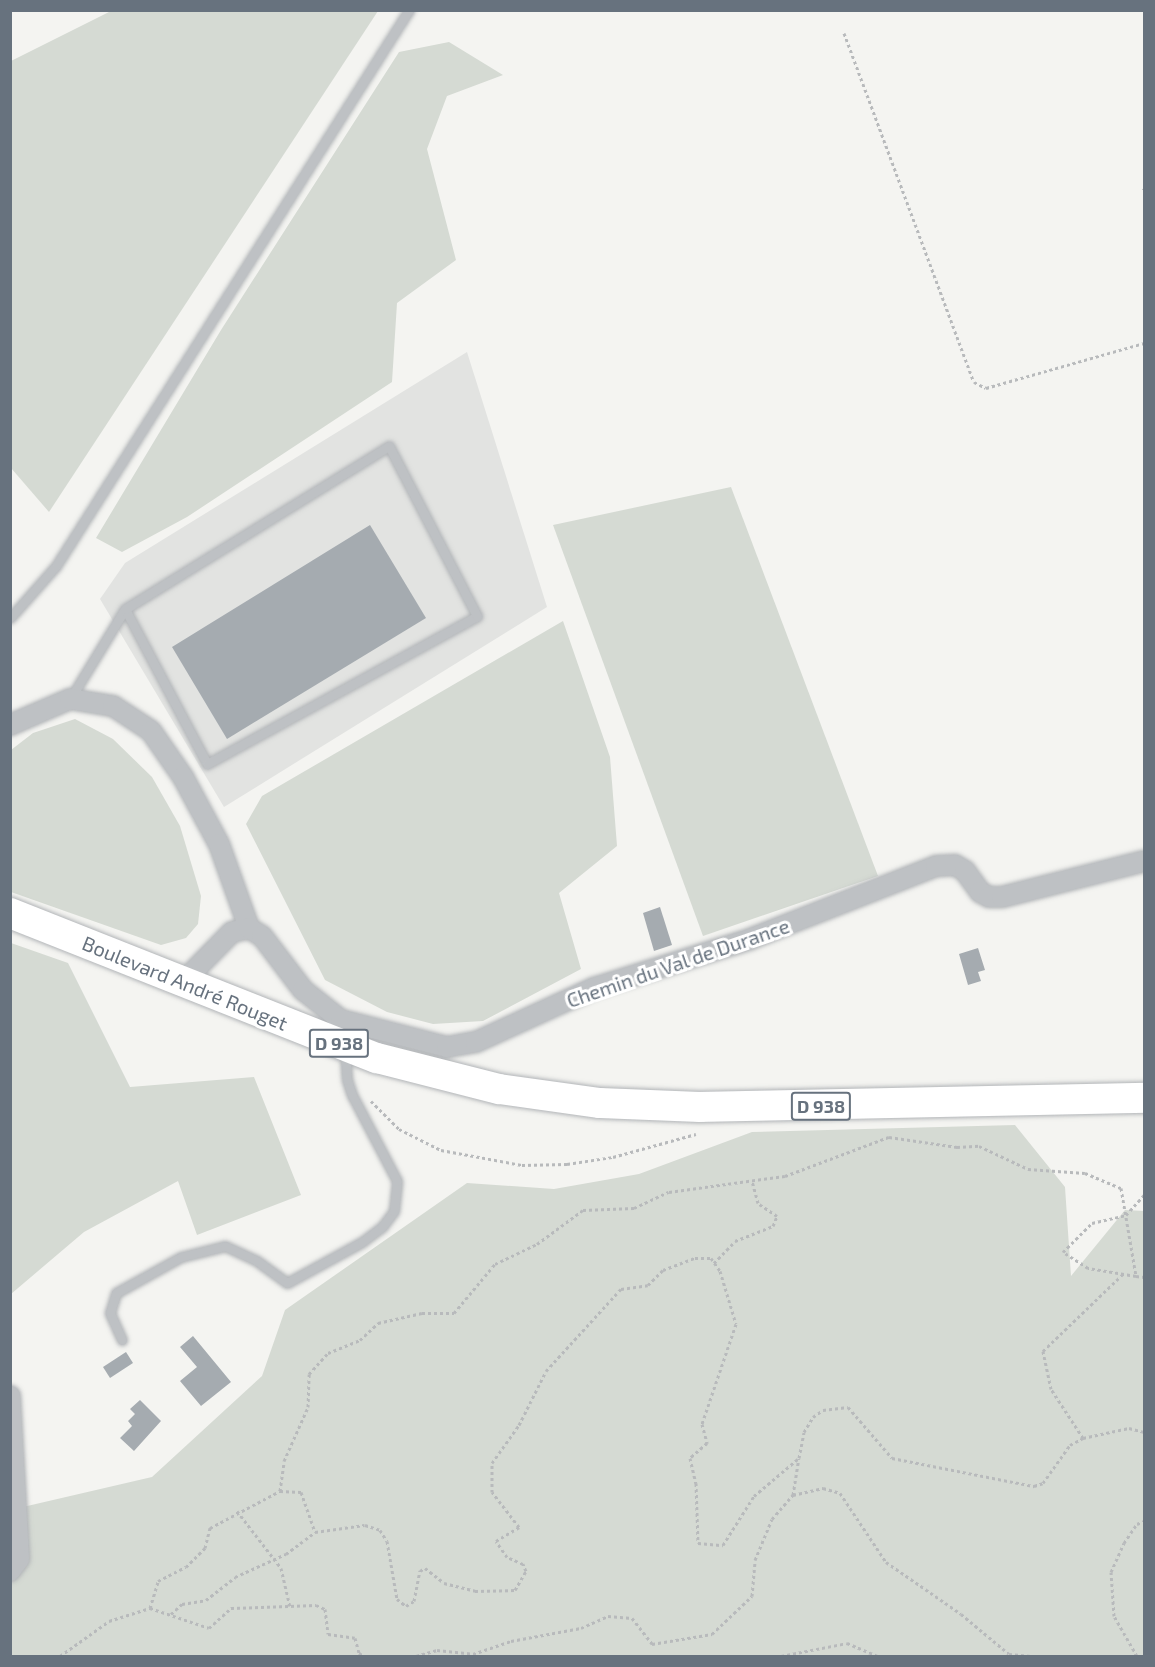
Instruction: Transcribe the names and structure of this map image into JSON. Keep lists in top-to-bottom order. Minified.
{"streets":{"main road":["Boulevard André Rouget","D 938"],"street":["Chemin du Val de Durance"]}}
